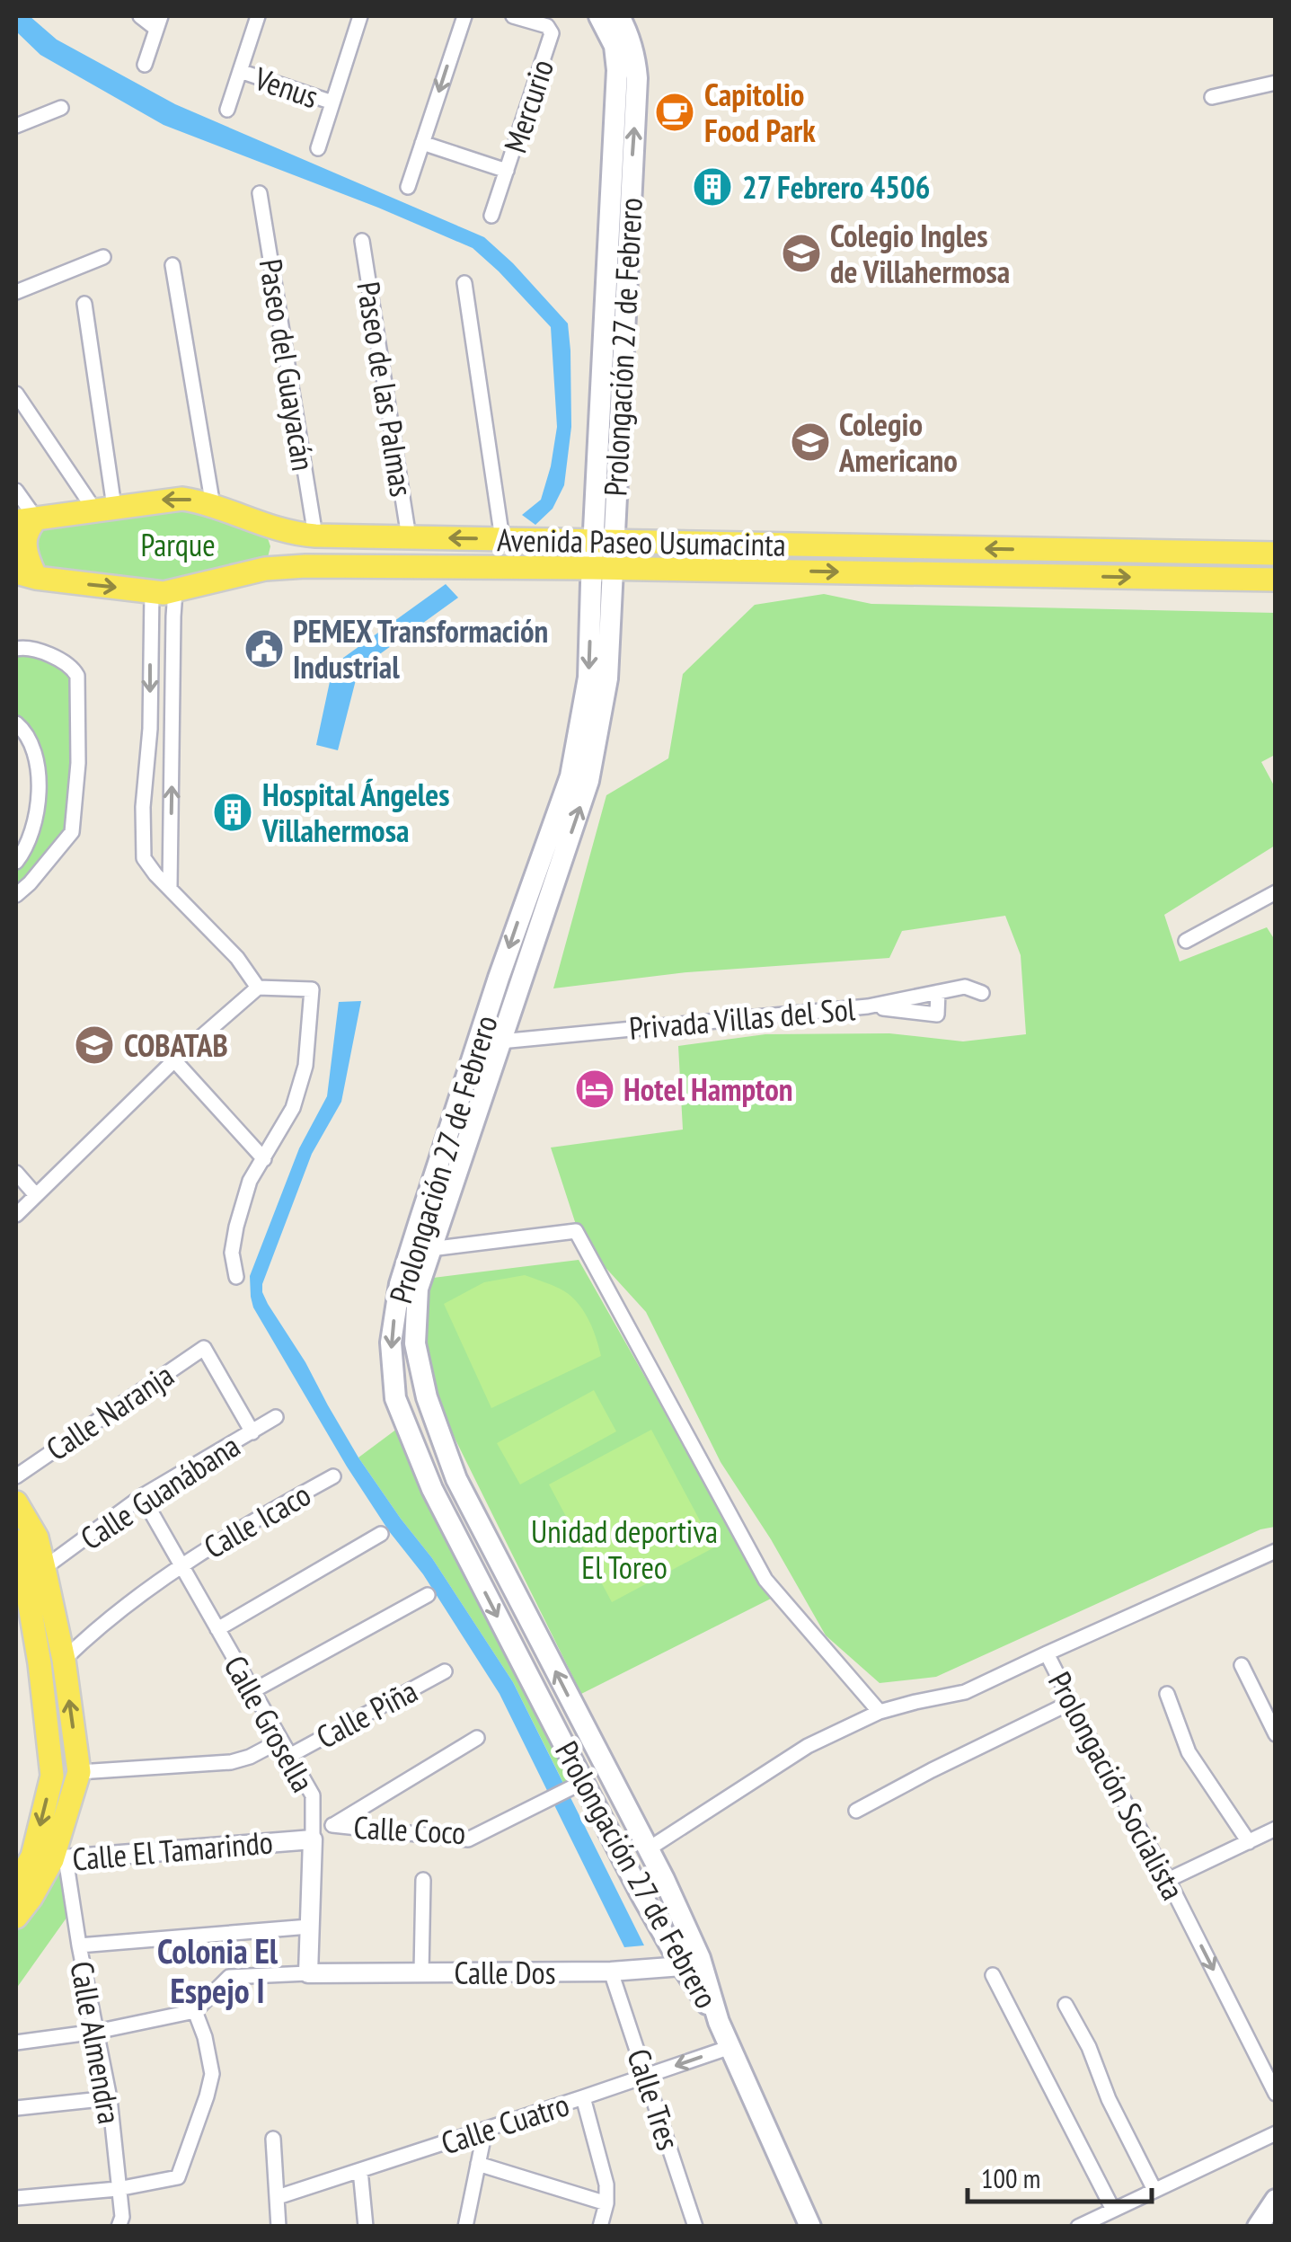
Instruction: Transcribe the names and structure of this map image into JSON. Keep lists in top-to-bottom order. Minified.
{"streets":{"main road":["Prolongación 27 de Febrero","Avenida Paseo Usumacinta"],"street":["Venus","Mercurio","Paseo del Guayacán","Paseo de las Palmas","Privada Villas del Sol","Calle Naranja","Calle Guanábana","Calle Icaco","Calle Piña","Calle Grosella","Prolongación Socialista","Calle Coco","Calle El Tamarindo","Calle Dos","Calle Almendra","Calle Tres","Calle Cuatro"]},"crossings":[["Prolongación 27 de Febrero","Avenida Paseo Usumacinta"],["Prolongación 27 de Febrero","Privada Villas del Sol"],["Prolongación 27 de Febrero","Calle Coco"],["Prolongación 27 de Febrero","Calle Dos"],["Prolongación 27 de Febrero","Calle Cuatro"],["Paseo del Guayacán","Avenida Paseo Usumacinta"],["Paseo de las Palmas","Avenida Paseo Usumacinta"],["Calle Naranja","Calle Guanábana"],["Calle Guanábana","Calle Grosella"],["Calle Icaco","Calle Grosella"],["Calle Piña","Calle Grosella"],["Calle Grosella","Calle Coco"],["Calle Grosella","Calle El Tamarindo"],["Calle Grosella","Calle Dos"],["Calle Coco","Calle El Tamarindo"],["Calle El Tamarindo","Calle Almendra"],["Calle Dos","Calle Tres"],["Calle Tres","Calle Cuatro"]],"districts":["Colonia El Espejo I"],"parks":["Parque","Unidad deportiva El Toreo"],"places":{"cafe":["Capitolio Food Park"],"building":["27 Febrero 4506","Hospital Ángeles Villahermosa"],"school or university":["Colegio Ingles de Villahermosa","Colegio Americano","COBATAB"],"public building":["PEMEX Transformación Industrial"],"hotel":["Hotel Hampton"]},"scale_bar":"100 m"}
